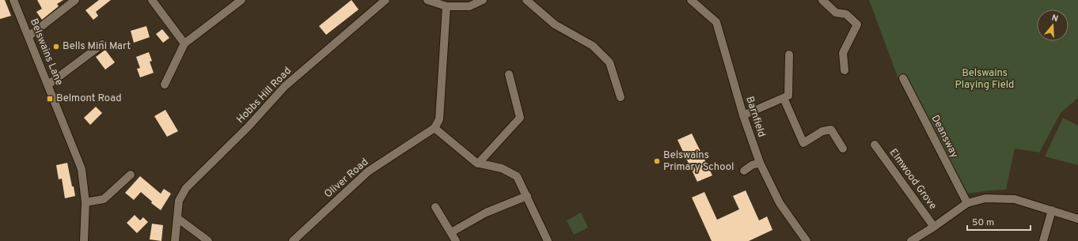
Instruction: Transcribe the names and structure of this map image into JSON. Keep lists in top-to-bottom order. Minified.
{"streets":{"street":["Belswains Lane","Hobbs Hill Road","Barnfield","Deansway","Oliver Road","Elmwood Grove"]},"parks":["Belswains Playing Field"],"places":{"other":["Bells Mini Mart","Belswains Primary School"],"transit":["Belmont Road"]},"scale_bar":"50 m","north":"top"}
